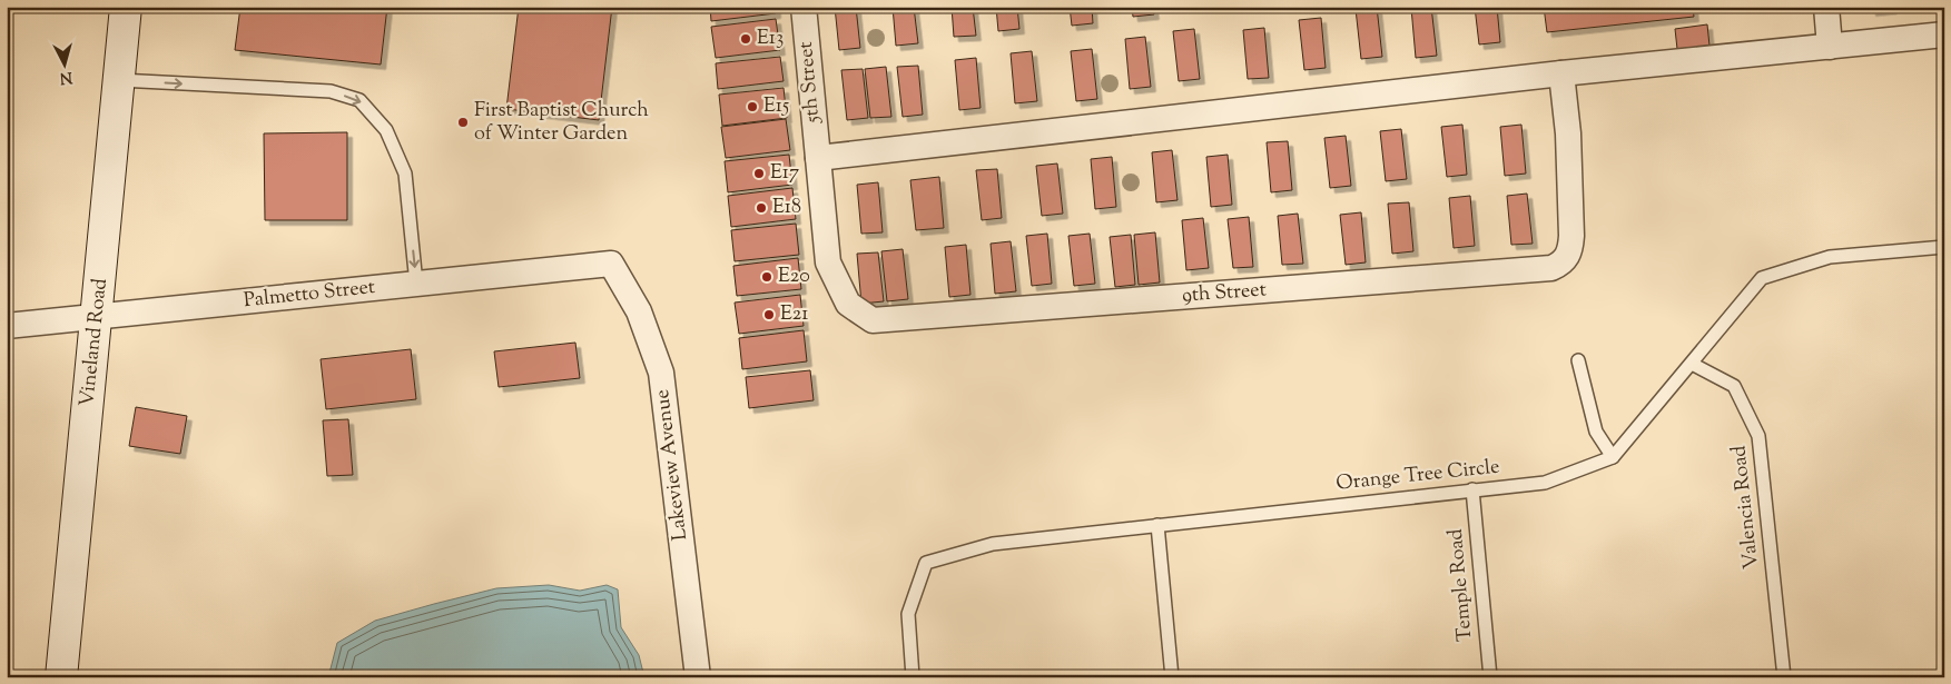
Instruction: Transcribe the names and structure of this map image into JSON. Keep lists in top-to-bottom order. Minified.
{"streets":{"main road":["Vineland Road"],"street":["5th Street","9th Street","Palmetto Street","Lakeview Avenue"],"lane":["Orange Tree Circle","Valencia Road","Temple Road"]},"crossings":[["5th Street","9th Street"],["Palmetto Street","Vineland Road"],["Palmetto Street","Lakeview Avenue"],["Orange Tree Circle","Valencia Road"],["Orange Tree Circle","Temple Road"]],"places":["E13","E15","First Baptist Church of Winter Garden","E17","E18","E20","E21"],"north":"bottom"}
